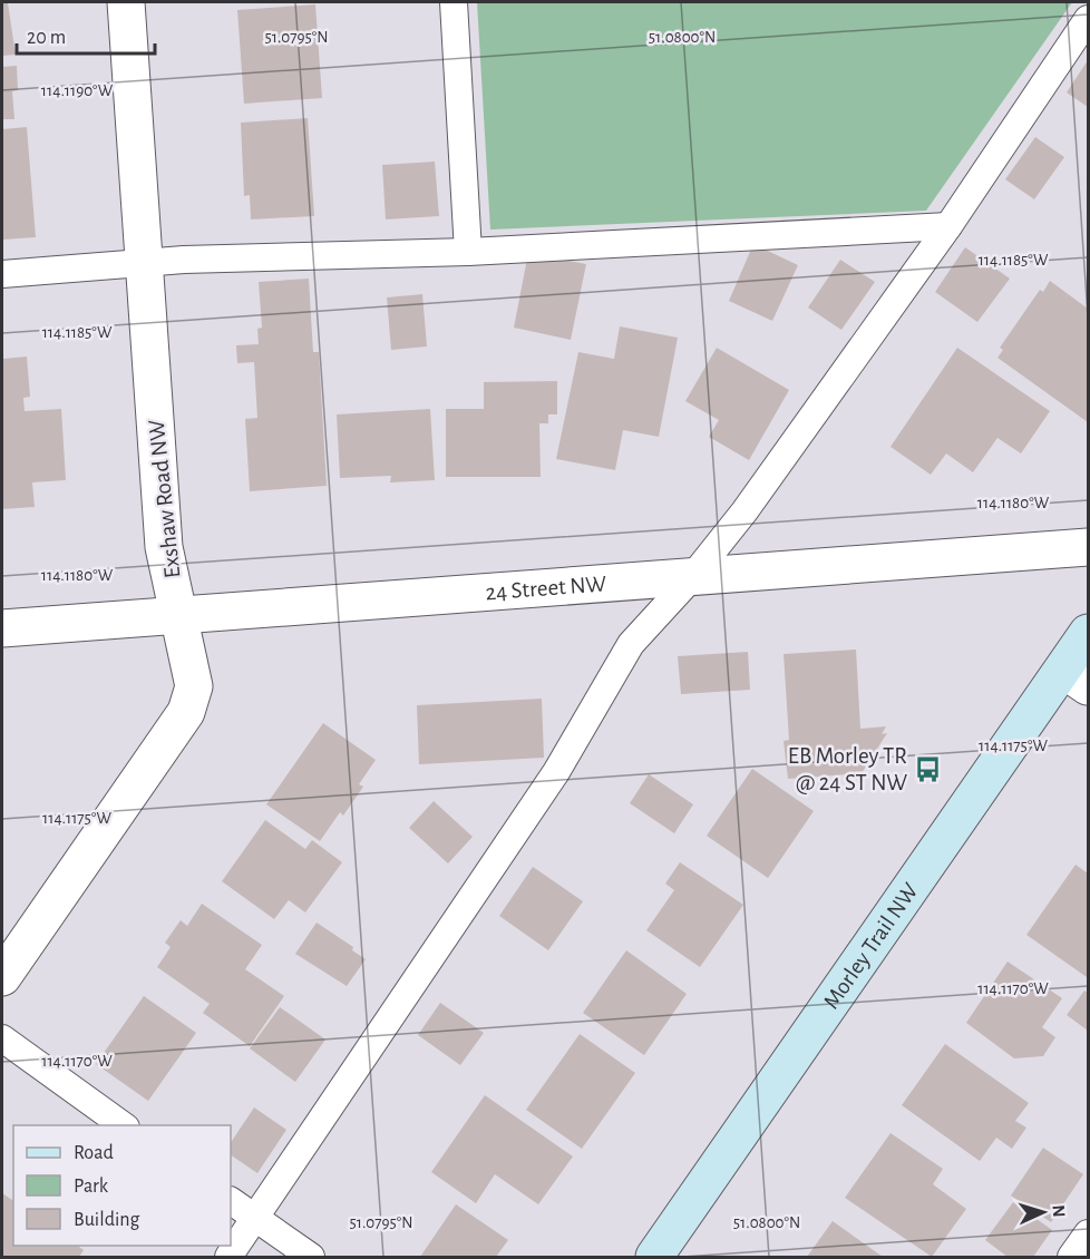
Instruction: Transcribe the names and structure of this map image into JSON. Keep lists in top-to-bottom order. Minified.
{"streets":{"street":["Exshaw Road NW","24 Street NW","Morley Trail NW"]},"crossings":[["Exshaw Road NW","24 Street NW"]],"places":{"bus stop":["EB Morley TR @ 24 ST NW"]},"legend":["Road","Park","Building"],"scale_bar":"20 m","north":"right","coordinates":["51.0795°N","51.0800°N","114.1190°W","114.1185°W","114.1180°W","114.1175°W","114.1170°W"]}
